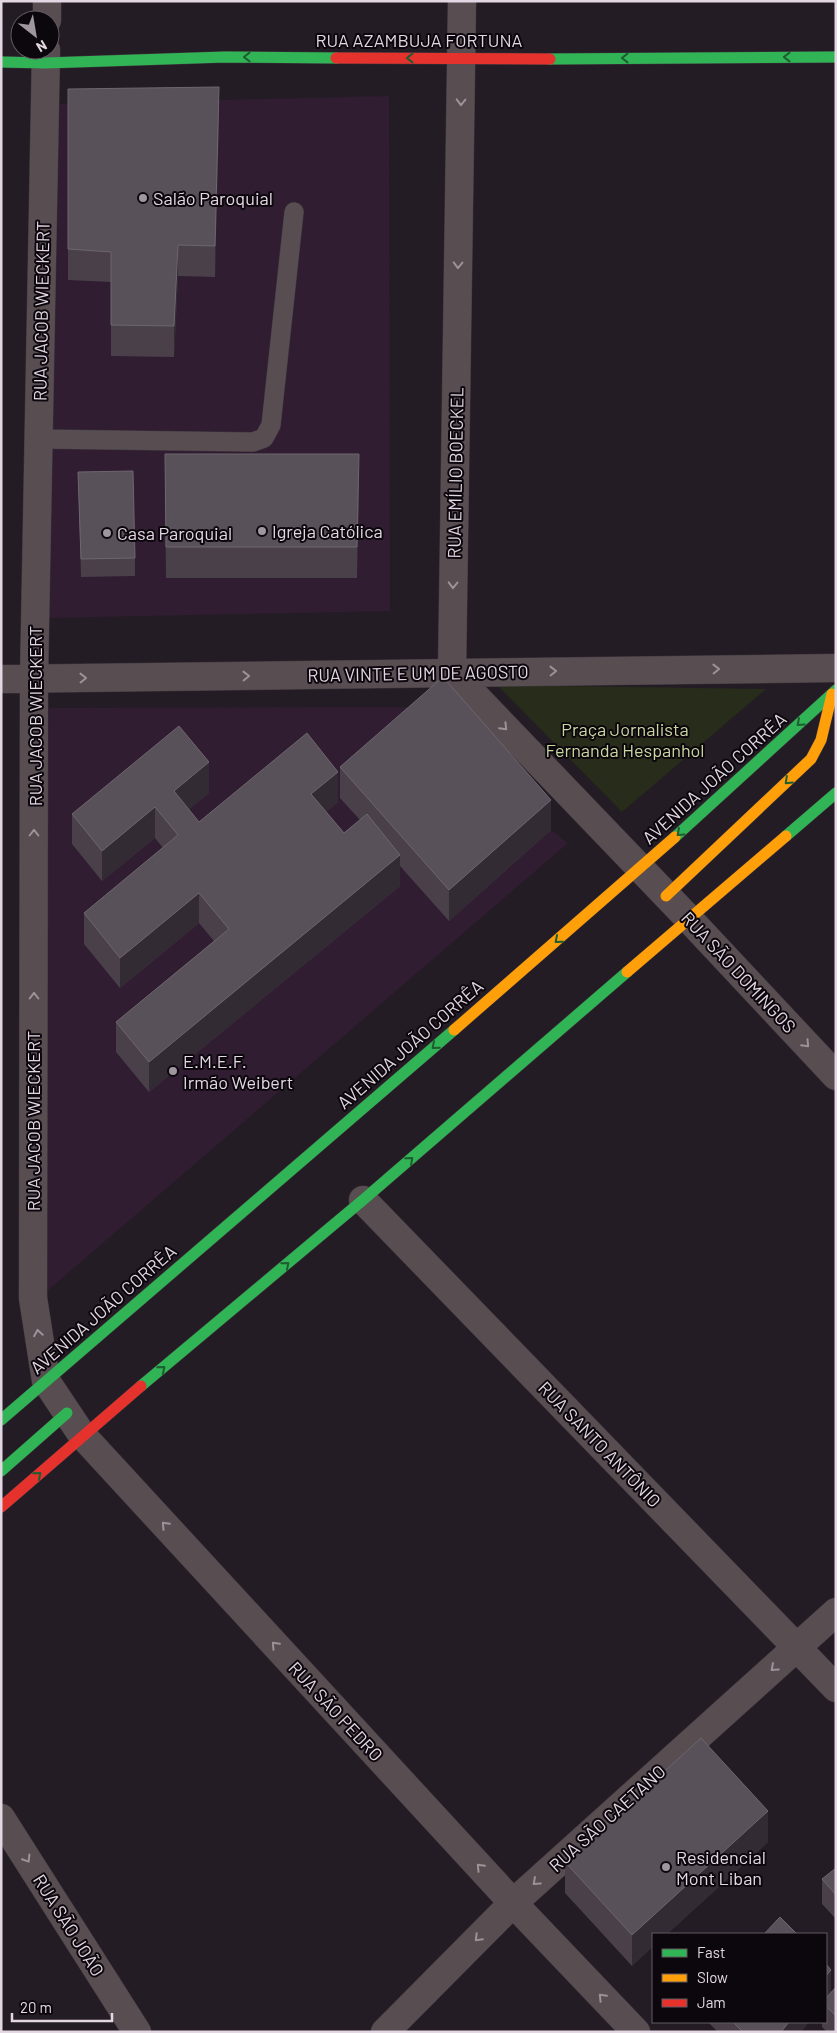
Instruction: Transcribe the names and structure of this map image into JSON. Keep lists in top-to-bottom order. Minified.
{"streets":{"main road":["RUA AZAMBUJA FORTUNA","AVENIDA JOÃO CORRÊA"],"street":["RUA JACOB WIECKERT","RUA EMÍLIO BOECKEL","RUA VINTE E UM DE AGOSTO","RUA SÃO DOMINGOS","RUA SANTO ANTÔNIO","RUA SÃO PEDRO","RUA SÃO CAETANO","RUA SÃO JOÃO"]},"crossings":[["RUA AZAMBUJA FORTUNA","RUA EMÍLIO BOECKEL"],["RUA JACOB WIECKERT","RUA VINTE E UM DE AGOSTO"],["RUA JACOB WIECKERT","AVENIDA JOÃO CORRÊA"],["RUA JACOB WIECKERT","RUA SÃO PEDRO"],["RUA EMÍLIO BOECKEL","RUA VINTE E UM DE AGOSTO"],["RUA VINTE E UM DE AGOSTO","AVENIDA JOÃO CORRÊA"],["AVENIDA JOÃO CORRÊA","RUA SÃO DOMINGOS"],["AVENIDA JOÃO CORRÊA","RUA SÃO PEDRO"],["RUA SANTO ANTÔNIO","RUA SÃO CAETANO"],["RUA SÃO PEDRO","RUA SÃO CAETANO"]],"one_way":["RUA AZAMBUJA FORTUNA","RUA JACOB WIECKERT","RUA EMÍLIO BOECKEL","RUA VINTE E UM DE AGOSTO","RUA SÃO DOMINGOS","RUA SÃO PEDRO","RUA SÃO CAETANO","RUA SÃO JOÃO"],"parks":["Praça Jornalista Fernanda Hespanhol"],"places":["Salão Paroquial","Igreja Católica","Casa Paroquial","E.M.E.F. Irmão Weibert","Residencial Mont Liban"],"legend":["Fast","Slow","Jam"],"scale_bar":"20 m","north":"bottom right"}
